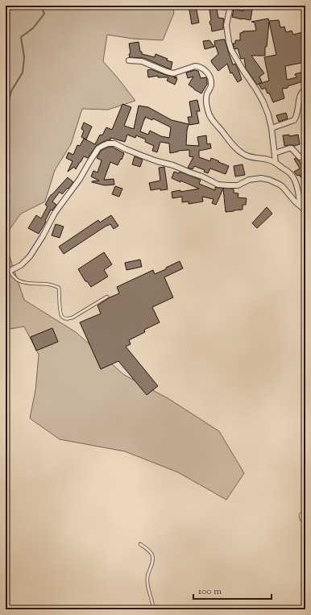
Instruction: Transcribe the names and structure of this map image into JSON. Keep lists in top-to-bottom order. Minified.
{"scale_bar":"100 m"}
